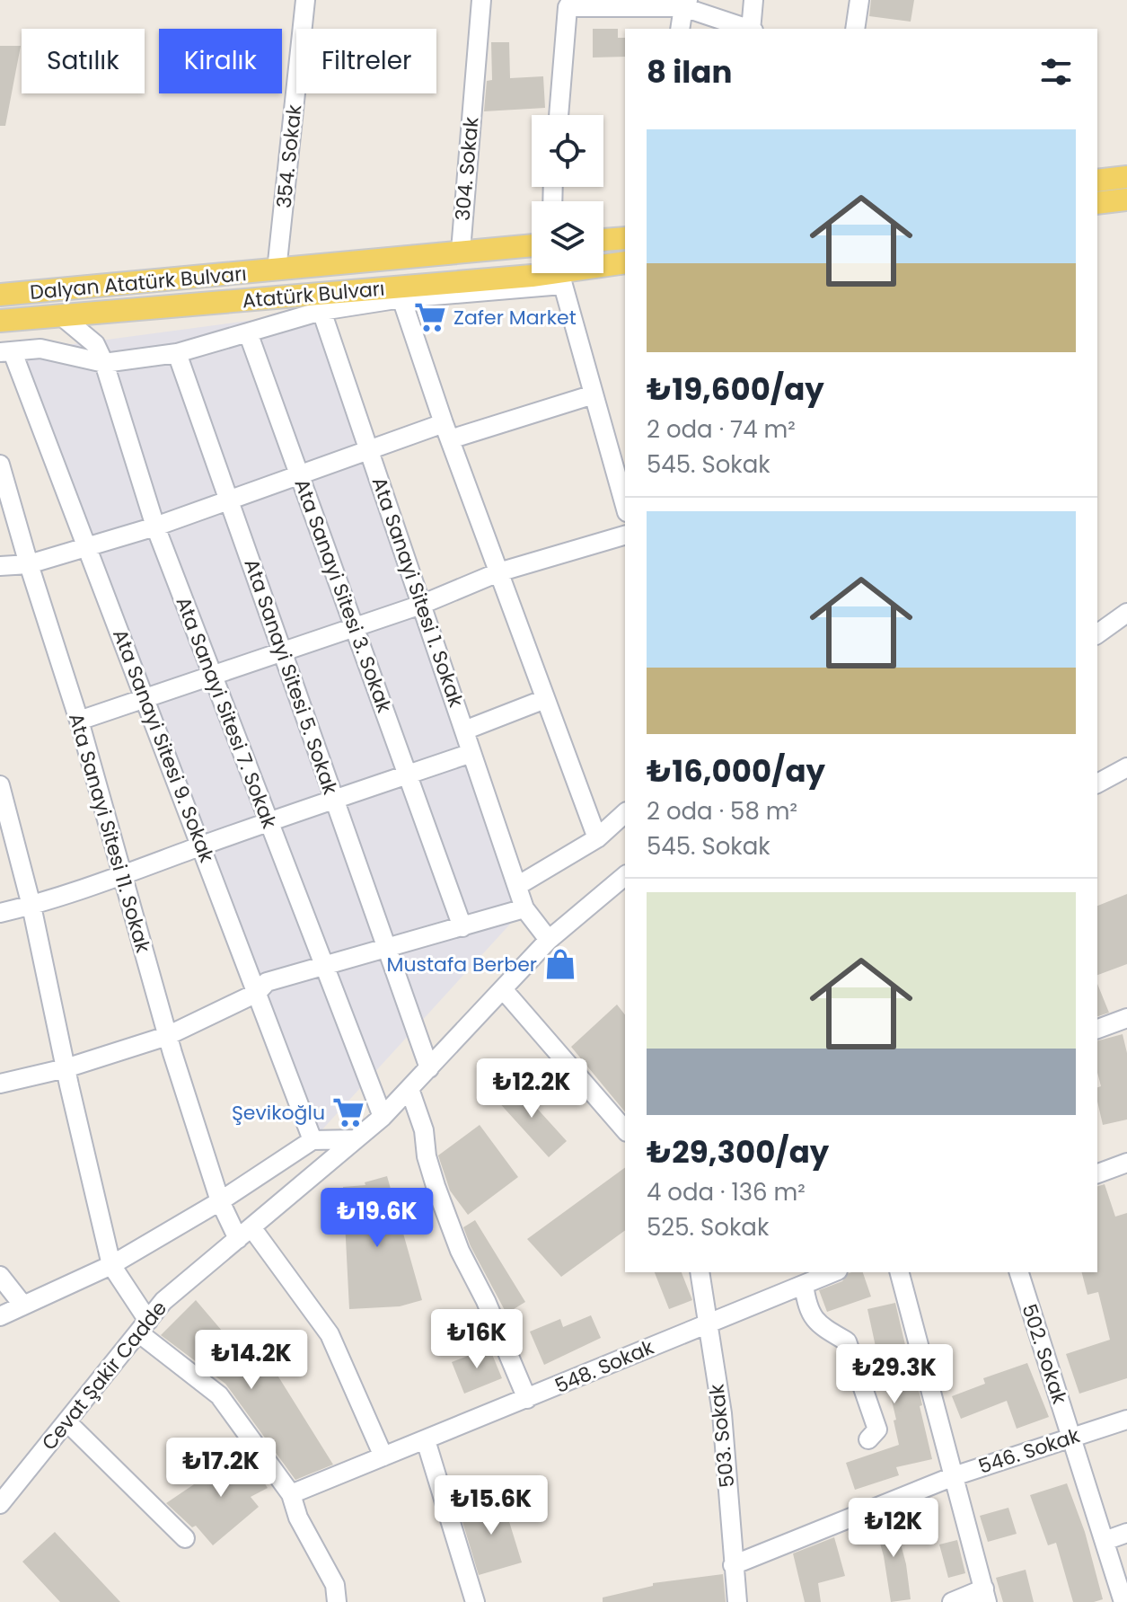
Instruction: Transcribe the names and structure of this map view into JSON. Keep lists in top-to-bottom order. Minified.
{"streets":{"main road":["Dalyan Atatürk Bulvarı","Atatürk Bulvarı"],"street":["354. Sokak","304. Sokak","Ata Sanayi Sitesi 1. Sokak","Ata Sanayi Sitesi 3. Sokak","Ata Sanayi Sitesi 5. Sokak","Ata Sanayi Sitesi 7. Sokak","Ata Sanayi Sitesi 9. Sokak","Ata Sanayi Sitesi 11. Sokak","502. Sokak","548. Sokak","Cevat Şakir Cadde","503. Sokak","546. Sokak"]},"crossings":[["354. Sokak","Dalyan Atatürk Bulvarı"],["354. Sokak","Atatürk Bulvarı"],["304. Sokak","Atatürk Bulvarı"],["Dalyan Atatürk Bulvarı","Atatürk Bulvarı"],["Atatürk Bulvarı","Ata Sanayi Sitesi 7. Sokak"],["Ata Sanayi Sitesi 1. Sokak","Cevat Şakir Cadde"],["Ata Sanayi Sitesi 5. Sokak","Cevat Şakir Cadde"],["Ata Sanayi Sitesi 7. Sokak","Cevat Şakir Cadde"],["Ata Sanayi Sitesi 11. Sokak","548. Sokak"],["Ata Sanayi Sitesi 11. Sokak","Cevat Şakir Cadde"],["502. Sokak","546. Sokak"],["548. Sokak","503. Sokak"],["503. Sokak","546. Sokak"]],"places":{"supermarket":["Zafer Market","Şevikoğlu"],"shop":["Mustafa Berber"]},"page":{"chip":["Satılık","Kiralık","Filtreler"],"heading":"8 ilan","list":[{"name":"₺19,600/ay","note":"2 oda · 74 m² · 545. Sokak"},{"name":"₺16,000/ay","note":"2 oda · 58 m² · 545. Sokak"},{"name":"₺29,300/ay","note":"4 oda · 136 m² · 525. Sokak"}],"price":["₺12.2K","₺19.6K","₺16K","₺14.2K","₺29.3K","₺17.2K","₺15.6K","₺12K"]}}
